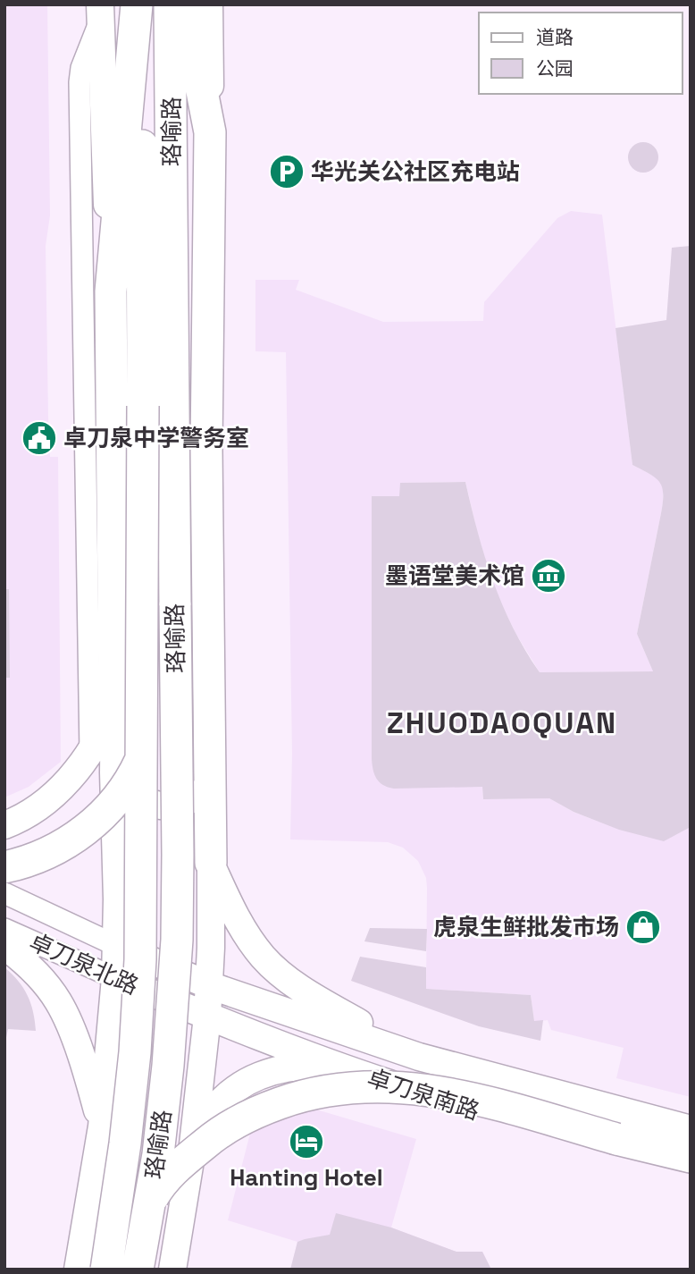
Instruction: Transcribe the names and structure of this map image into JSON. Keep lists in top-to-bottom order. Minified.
{"streets":{"highway":["珞喻路"],"main road":["卓刀泉北路","卓刀泉南路"]},"crossings":[["卓刀泉北路","卓刀泉南路"]],"districts":["ZHUODAOQUAN"],"places":{"parking":["华光关公社区充电站"],"public building":["卓刀泉中学警务室"],"museum":["墨语堂美术馆"],"shop":["虎泉生鲜批发市场"],"hotel":["Hanting Hotel"]},"legend":["道路","公园"]}
